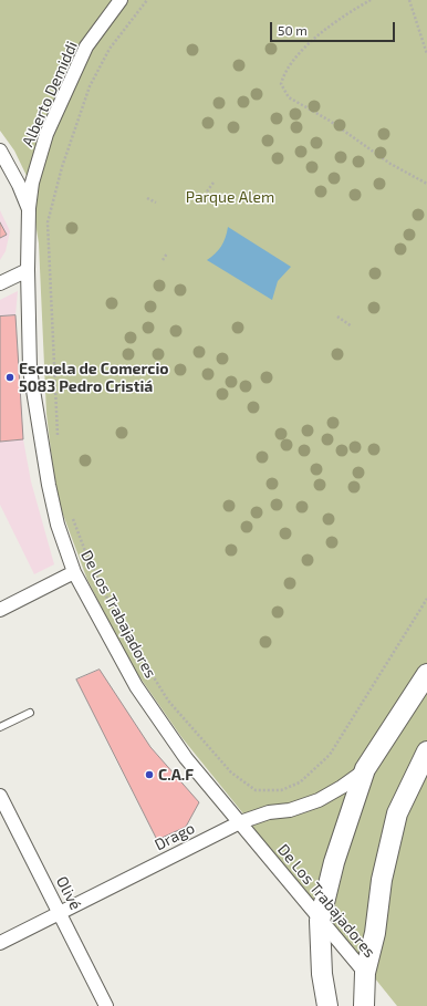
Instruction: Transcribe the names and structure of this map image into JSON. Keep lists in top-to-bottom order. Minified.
{"streets":{"street":["Alberto Demiddi","De Los Trabajadores","Drago","Olivé"]},"crossings":[["Alberto Demiddi","De Los Trabajadores"],["De Los Trabajadores","Drago"],["Drago","Olivé"]],"parks":["Parque Alem"],"places":["Escuela de Comercio 5083 Pedro Cristiá","C.A.F"],"scale_bar":"50 m"}
